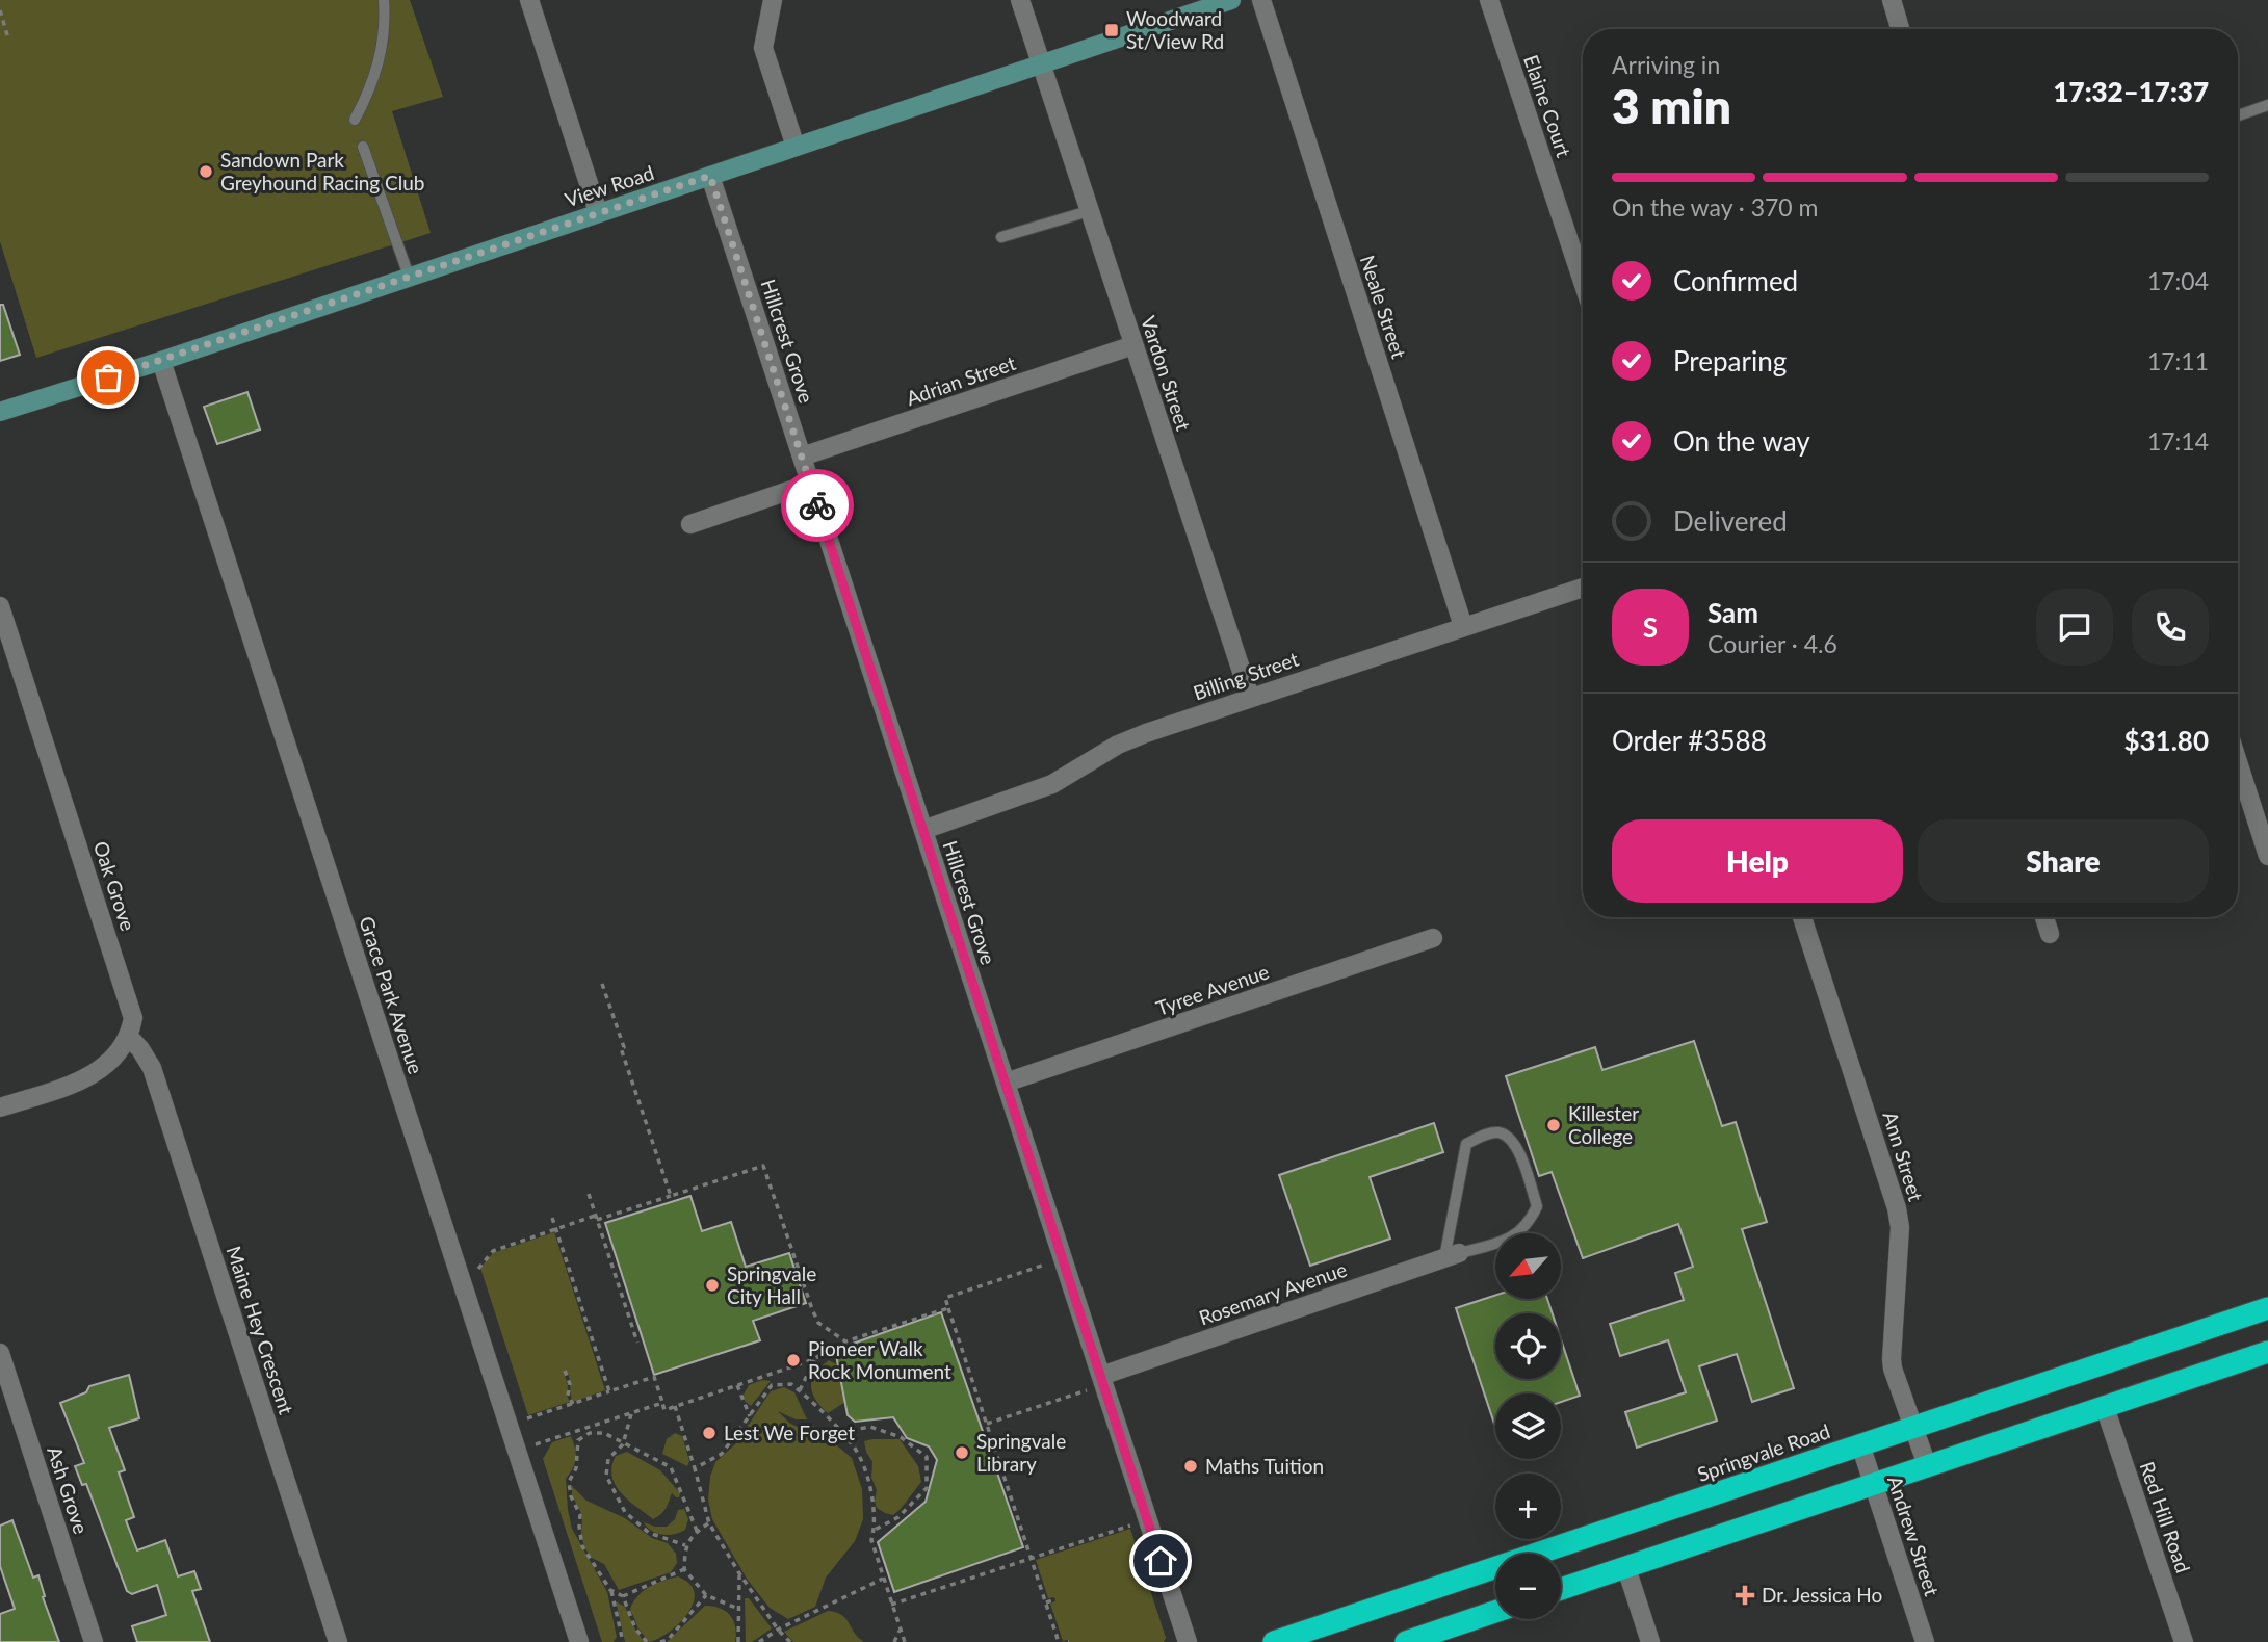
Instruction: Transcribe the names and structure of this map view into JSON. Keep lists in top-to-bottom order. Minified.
{"streets":{"highway":["Springvale Road"],"street":["Elaine Court","View Road","Neale Street","Hillcrest Grove","Vardon Street","Adrian Street","Billing Street","Oak Grove","Tyree Avenue","Grace Park Avenue","Ann Street","Rosemary Avenue","Maine Hey Crescent","Ash Grove","Red Hill Road","Andrew Street"]},"crossings":[["View Road","Hillcrest Grove"],["View Road","Vardon Street"],["View Road","Grace Park Avenue"],["Neale Street","Billing Street"],["Hillcrest Grove","Adrian Street"],["Hillcrest Grove","Billing Street"],["Hillcrest Grove","Tyree Avenue"],["Hillcrest Grove","Rosemary Avenue"],["Vardon Street","Adrian Street"],["Vardon Street","Billing Street"],["Oak Grove","Maine Hey Crescent"],["Ann Street","Springvale Road"],["Springvale Road","Andrew Street"]],"places":{"transit":["Woodward St/View Rd"],"other":["Sandown Park Greyhound Racing Club","Killester College","Springvale City Hall","Pioneer Walk Rock Monument","Lest We Forget","Springvale Library","Maths Tuition"],"health":["Dr. Jessica Ho"]},"north":"bottom left","page":{"heading":["3 min","Arriving in","17:32–17:37"],"panel":["Sam","Courier · 4.6","Order #3588","$31.80"],"bar":"On the way · 370 m","list":[["Confirmed","17:04"],["Preparing","17:11"],["On the way","17:14"],"Delivered"],"round":"S","buttons":["Help","Share"],"map_buttons":["+","−"]}}
